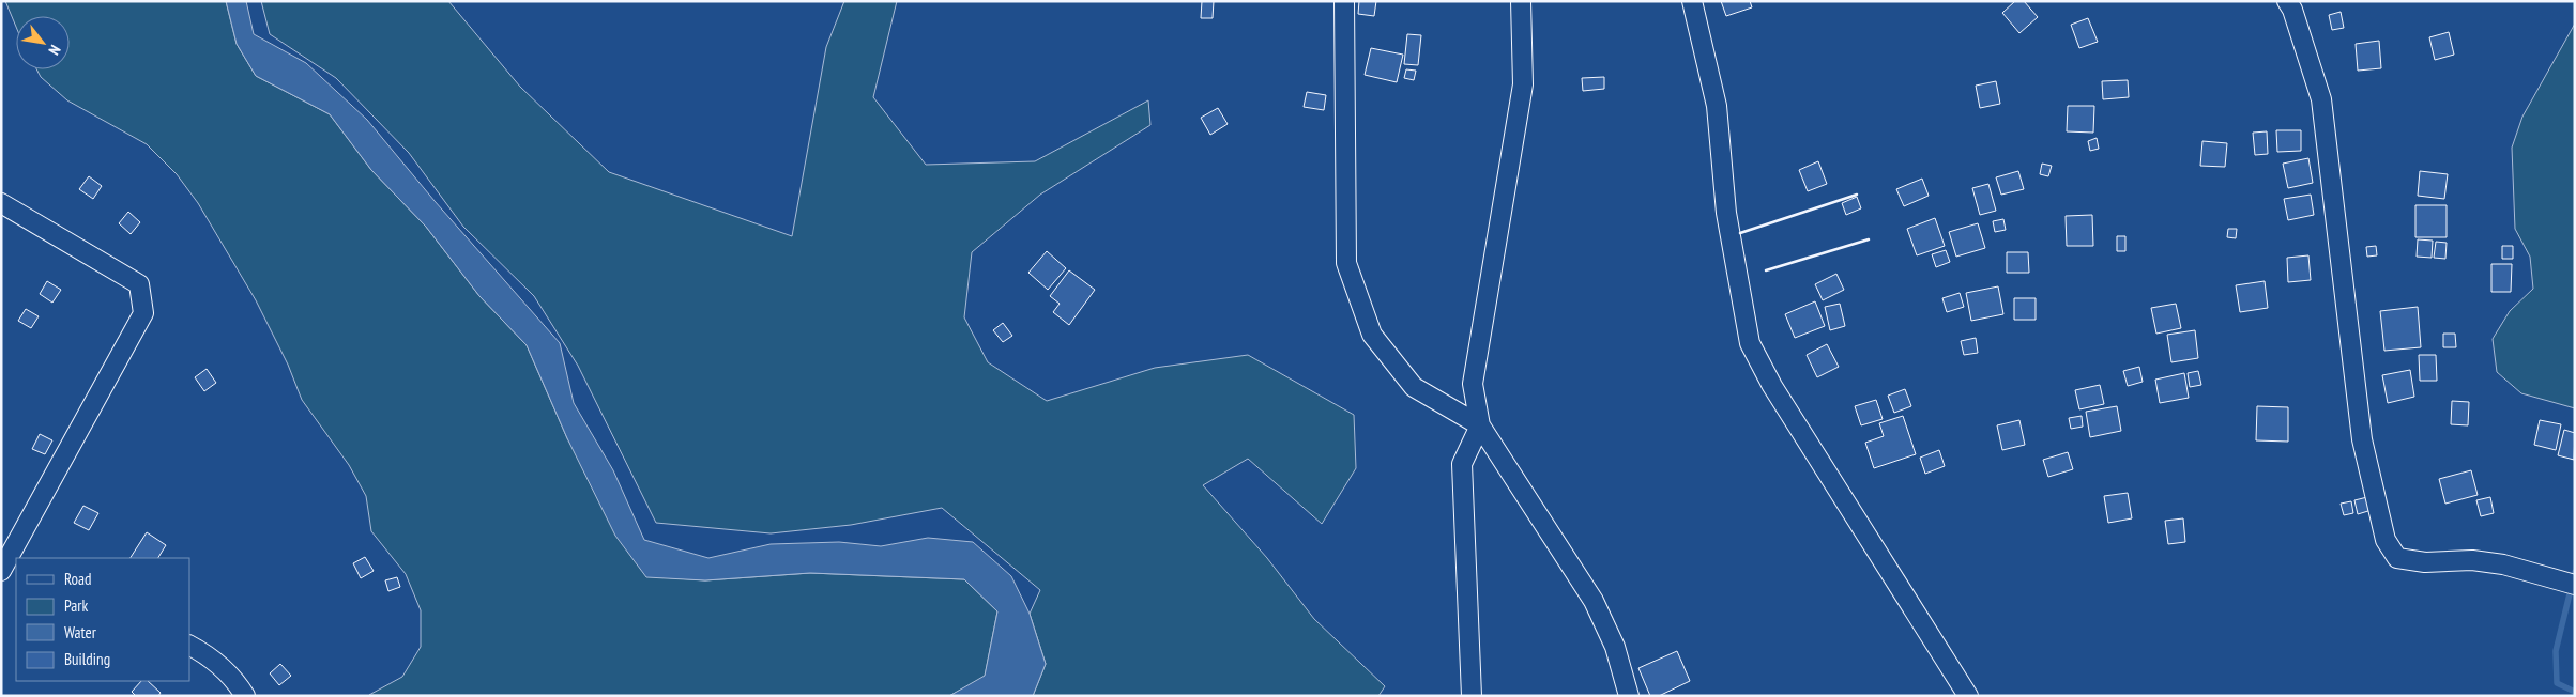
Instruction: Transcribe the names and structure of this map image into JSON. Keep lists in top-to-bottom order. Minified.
{"legend":["Road","Park","Water","Building"],"north":"bottom right"}
